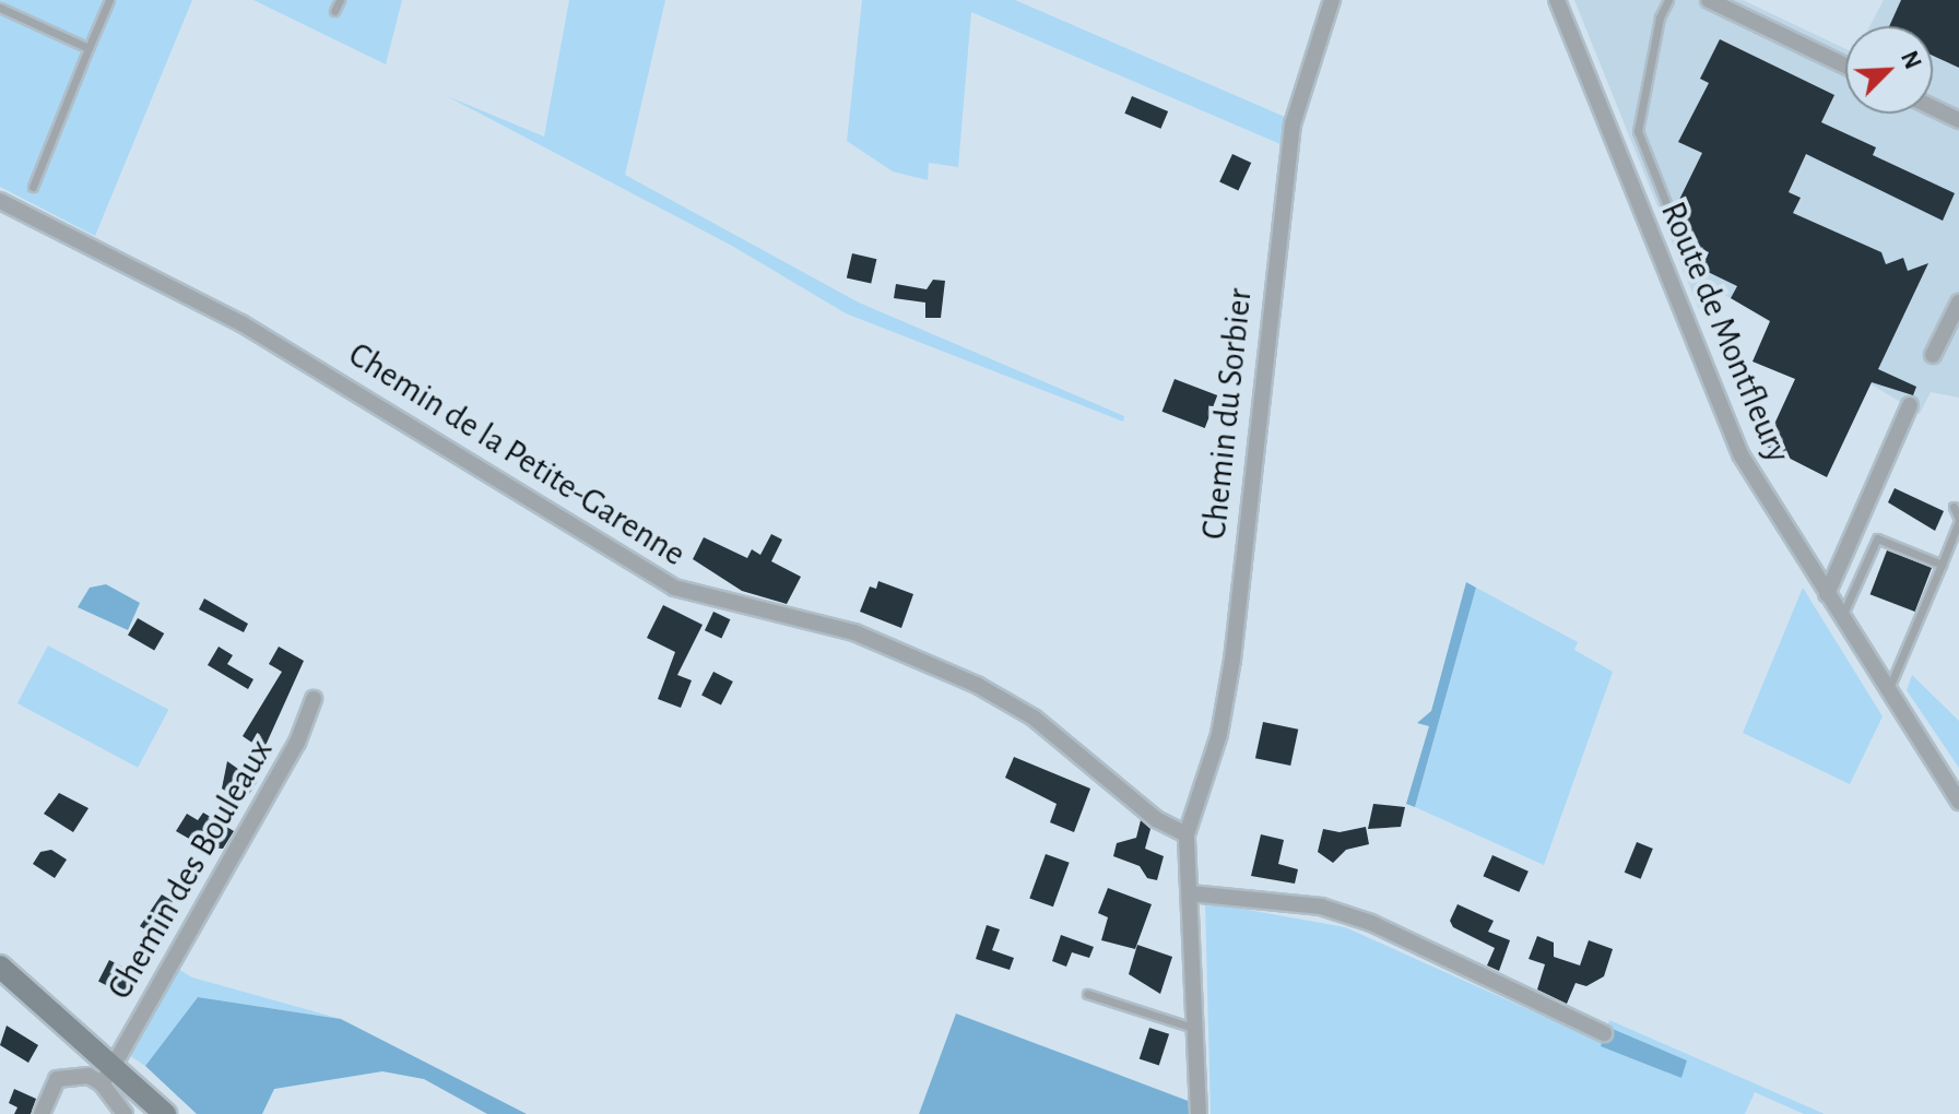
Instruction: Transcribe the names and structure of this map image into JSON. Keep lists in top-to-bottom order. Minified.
{"streets":{"street":["Route de Montfleury","Chemin du Sorbier","Chemin de la Petite-Garenne","Chemin des Bouleaux"]},"crossings":[["Chemin du Sorbier","Chemin de la Petite-Garenne"]],"north":"top right"}
